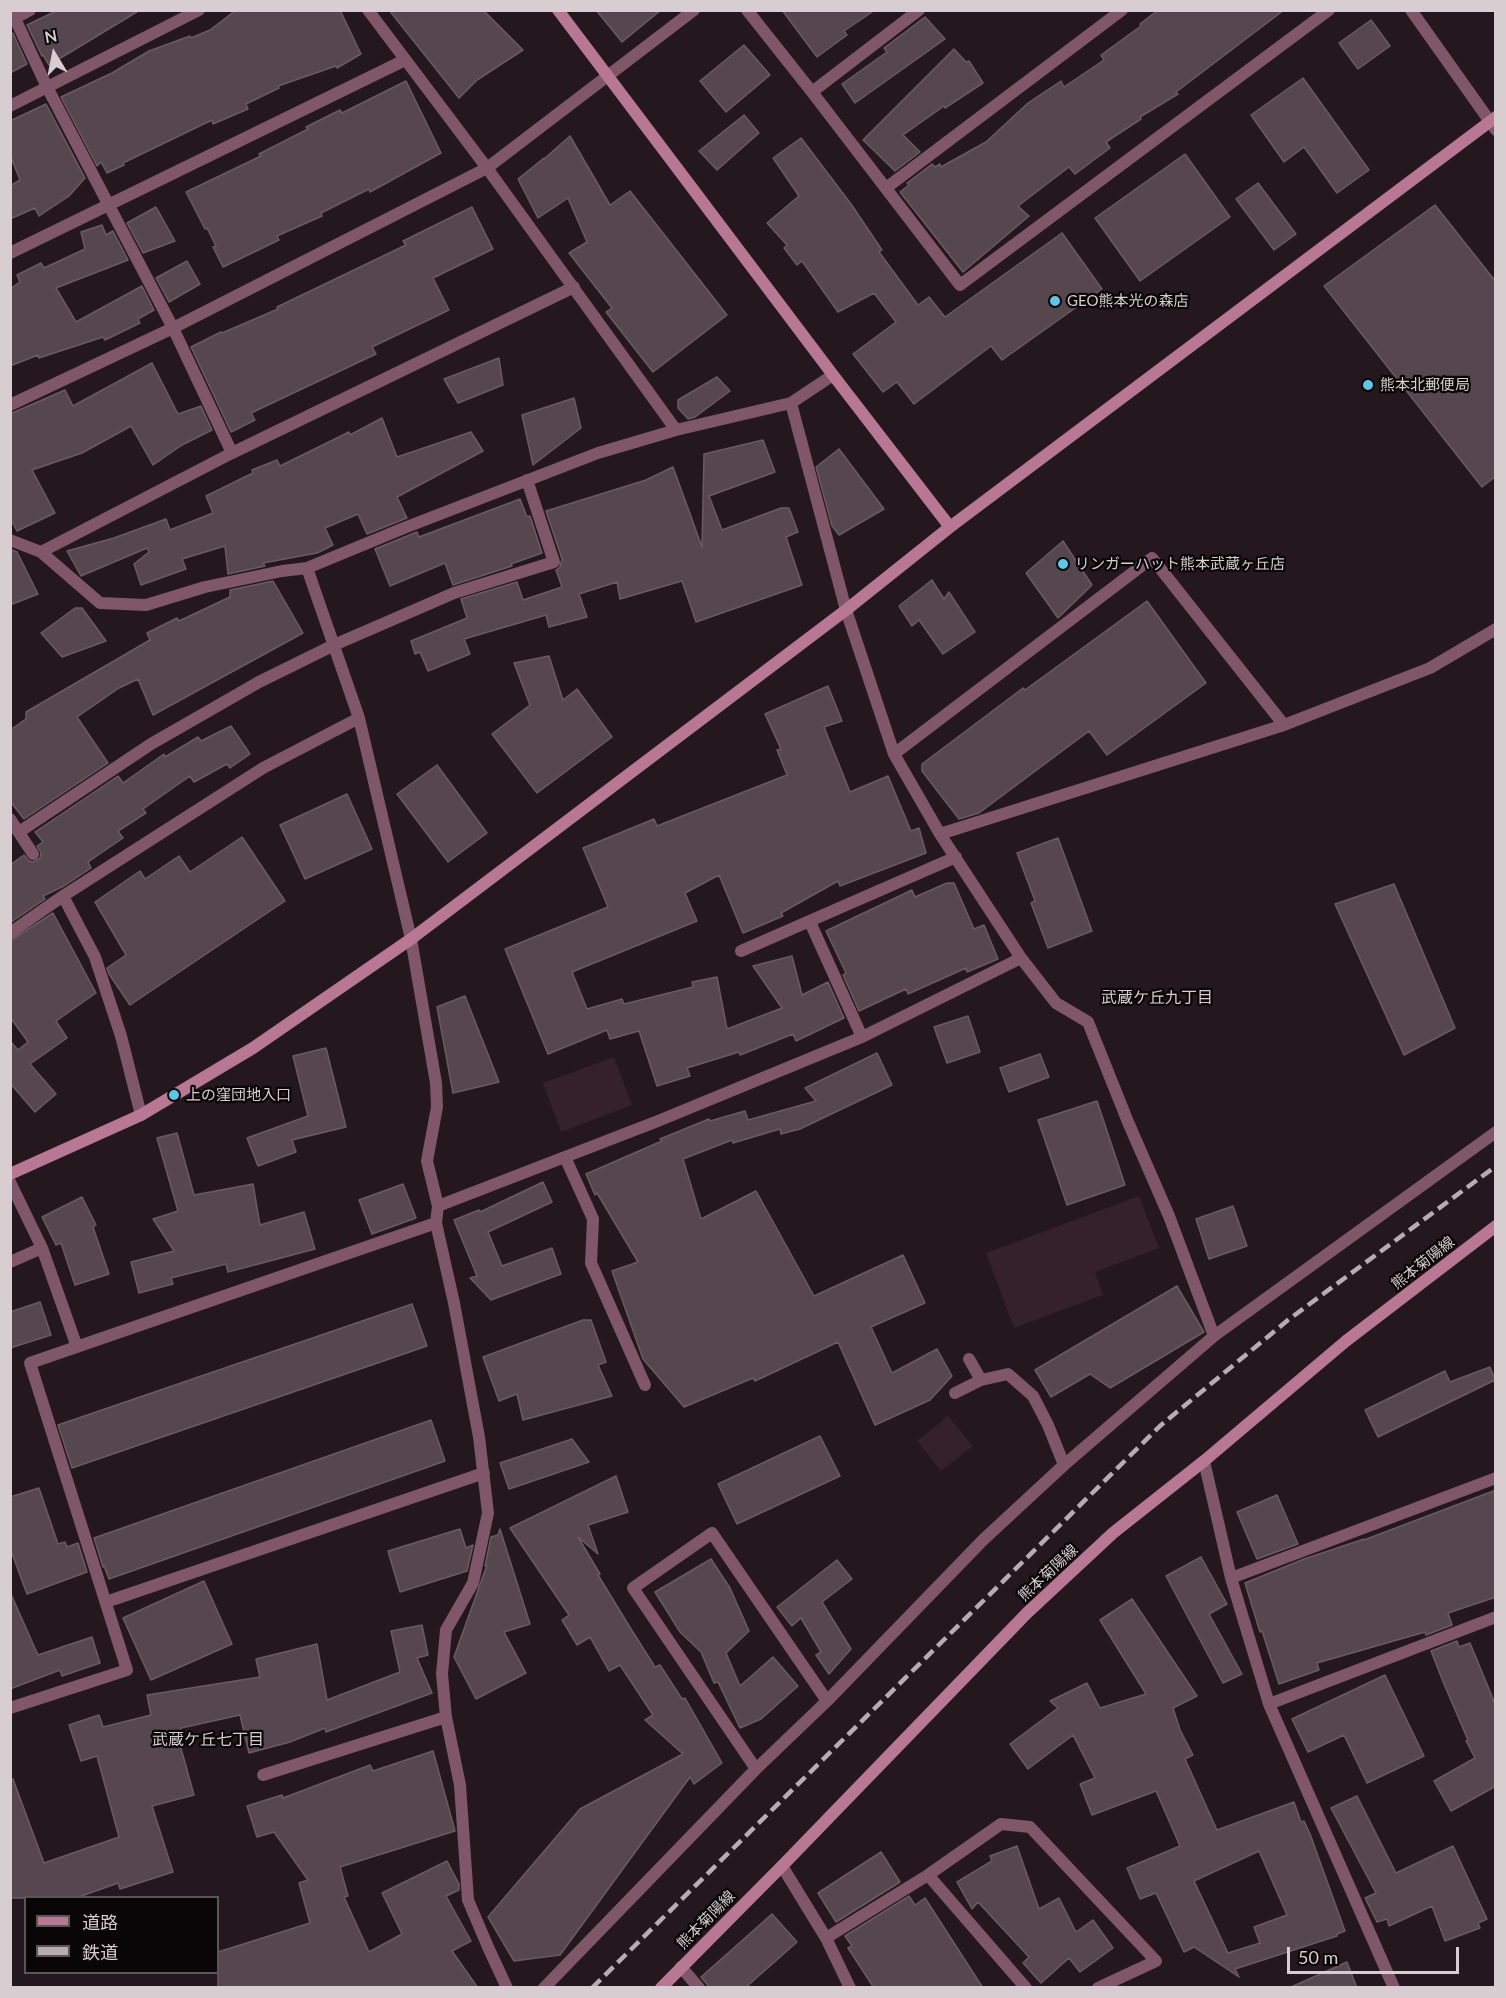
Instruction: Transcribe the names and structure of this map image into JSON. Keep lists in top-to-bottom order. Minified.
{"streets":{"street":["熊本菊陽線"]},"districts":["武蔵ケ丘九丁目","武蔵ケ丘七丁目"],"places":["GEO熊本光の森店","熊本北郵便局","リンガーハット熊本武蔵ヶ丘店","上の窪団地入口"],"legend":["道路","鉄道"],"scale_bar":"50 m","north":"top"}
